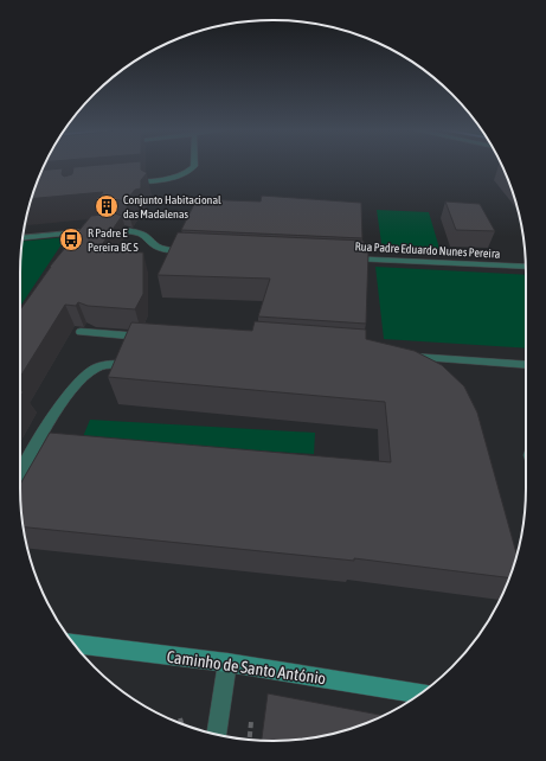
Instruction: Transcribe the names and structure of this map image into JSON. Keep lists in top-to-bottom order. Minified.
{"streets":{"street":["Rua Padre Eduardo Nunes Pereira","Caminho de Santo António"]},"places":{"building":["Conjunto Habitacional das Madalenas"],"bus stop":["R Padre E Pereira BC S"]}}
